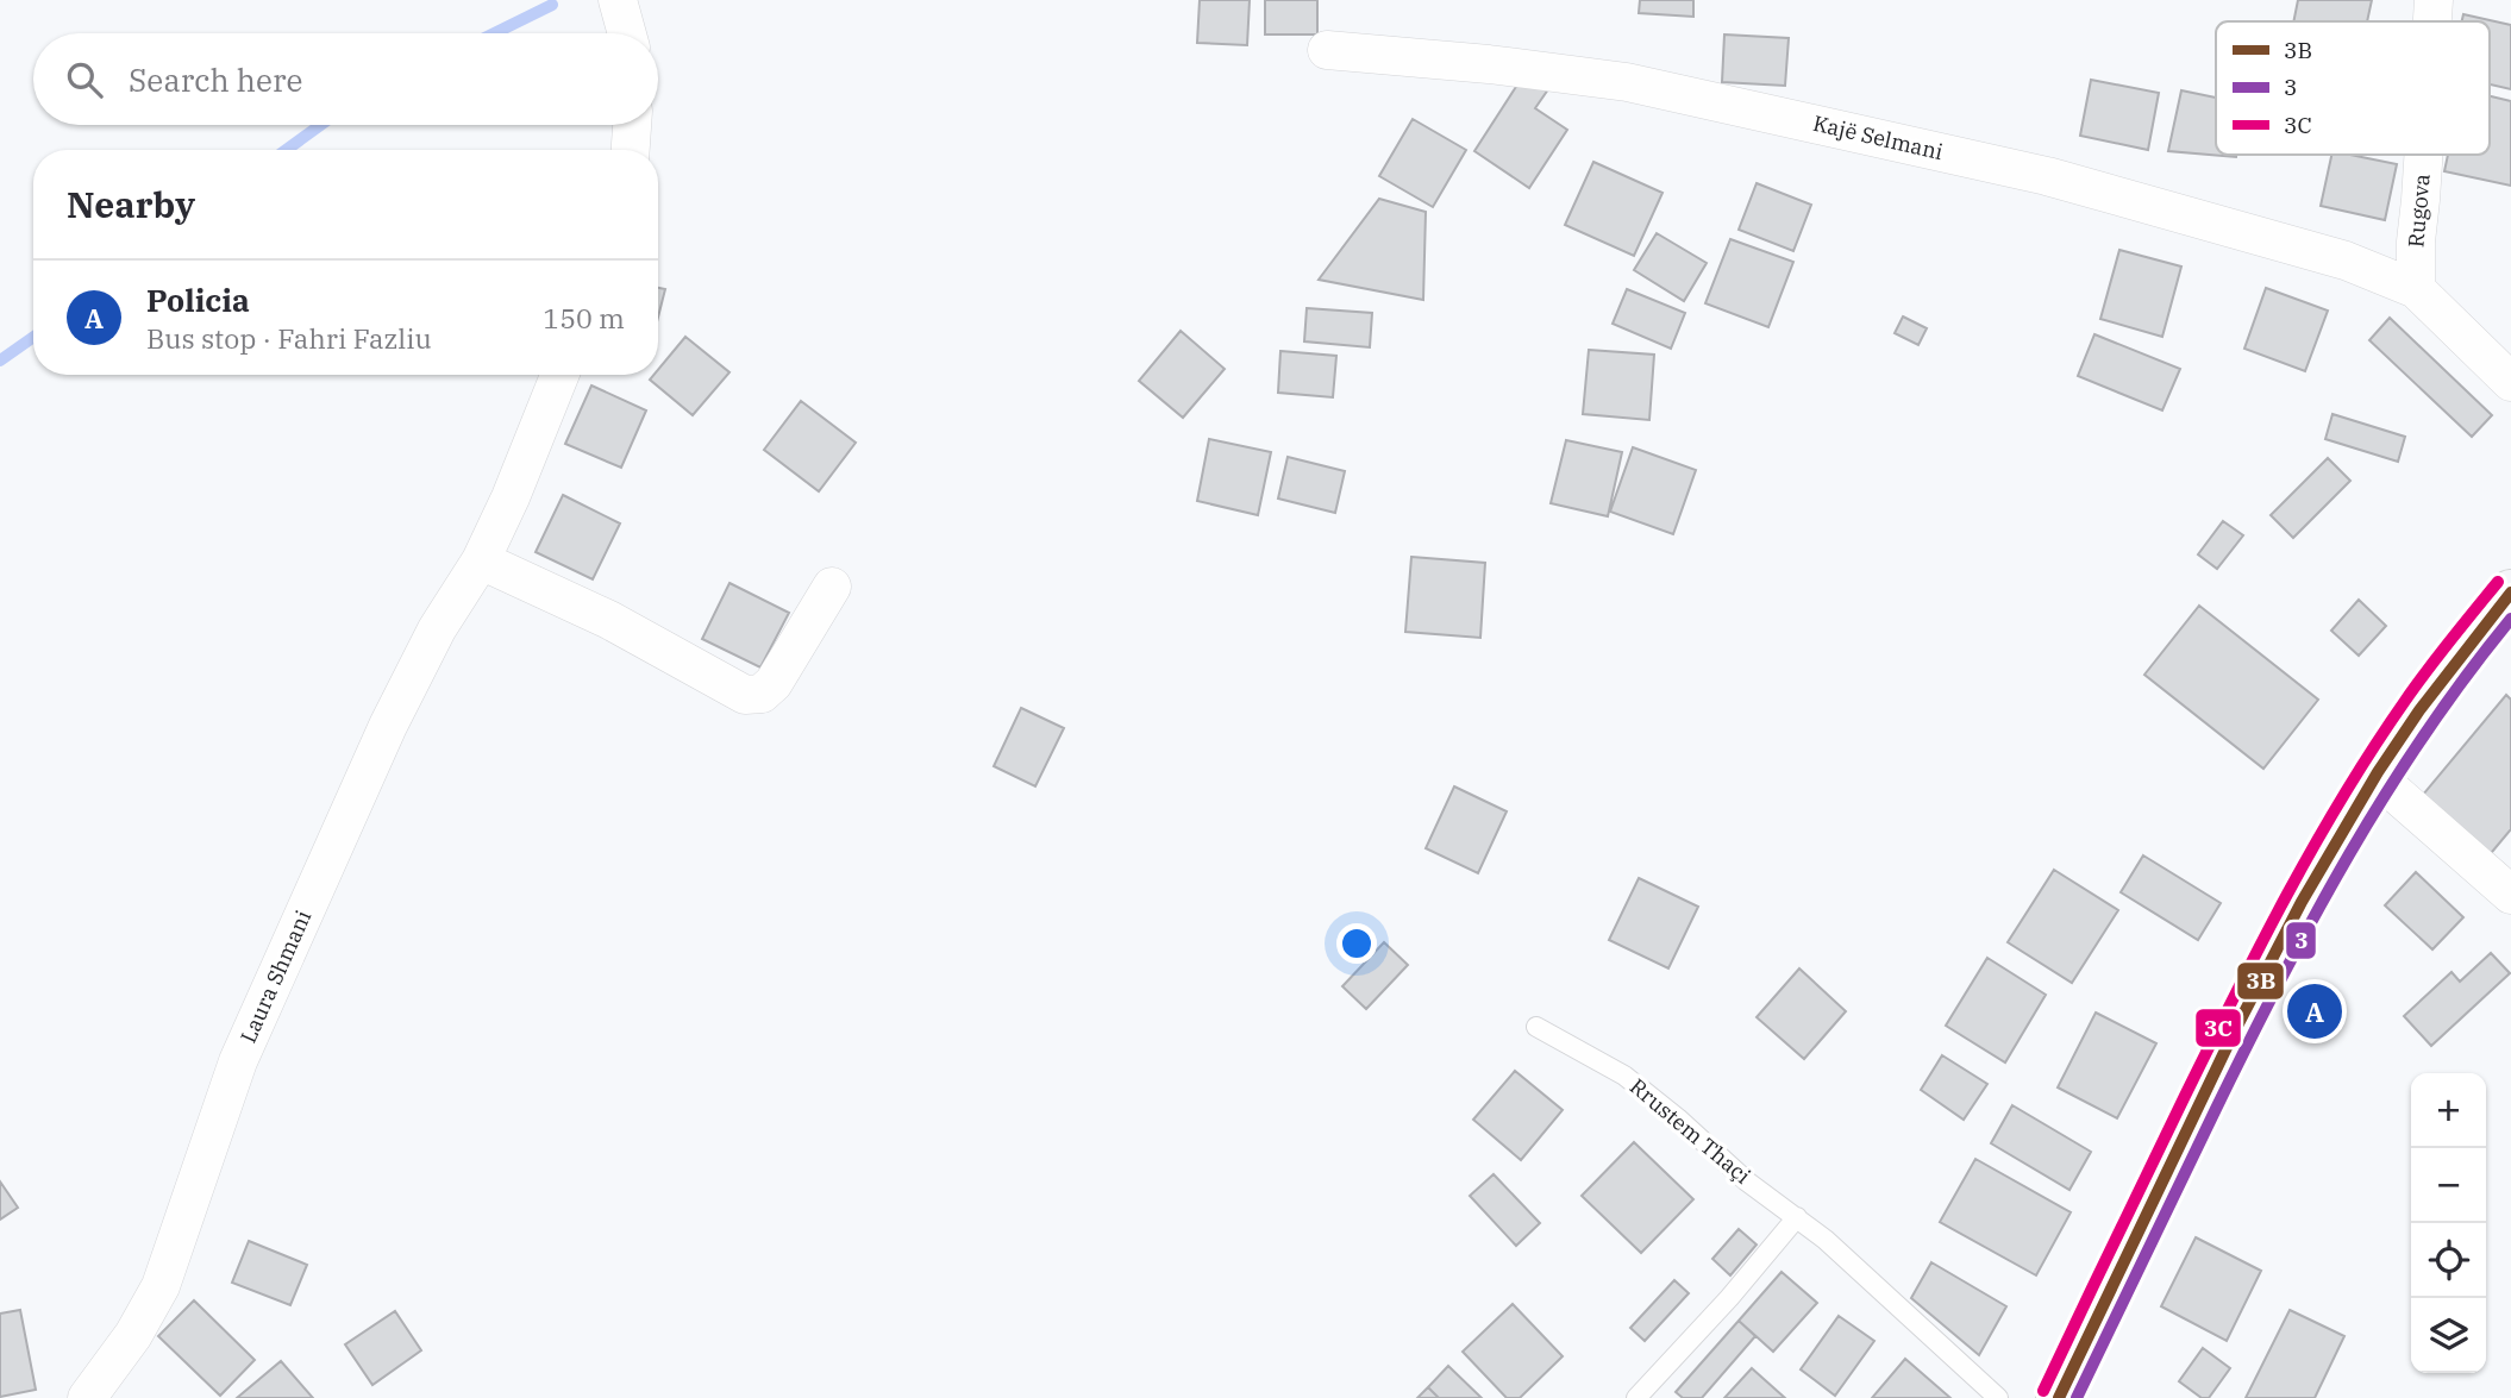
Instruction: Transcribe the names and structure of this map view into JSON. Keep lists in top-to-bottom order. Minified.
{"streets":{"street":["Kajë Selmani","Rugova","Laura Shmani"],"lane":["Rrustem Thaçi"]},"crossings":[["Kajë Selmani","Rugova"]],"lines":["transit line 3C","transit line 3B","transit line 3"],"legend":["3B","3","3C"],"page":{"search":"Search here","heading":"Nearby","list":[{"mark":"A","name":"Policia","note":"Bus stop · Fahri Fazliu","value":"150 m"}],"pins":"A","map_buttons":["+","−"]}}
